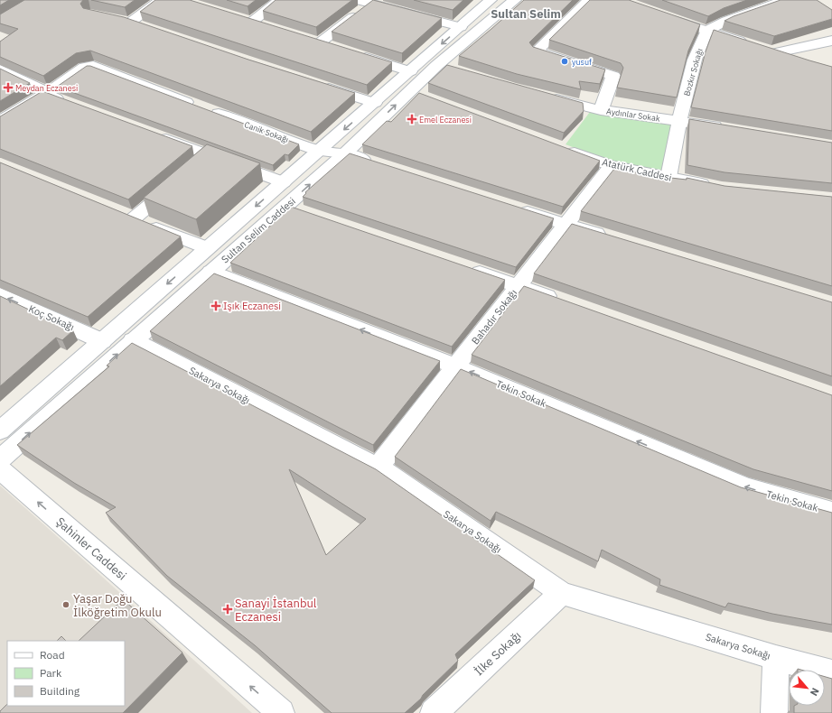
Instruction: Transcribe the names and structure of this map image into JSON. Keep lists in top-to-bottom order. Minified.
{"streets":{"street":["Bozkır Sokağı","Aydınlar Sokak","Canik Sokağı","Atatürk Caddesi","Sultan Selim Caddesi","Bahadır Sokağı","Koç Sokağı","Sakarya Sokağı","Tekin Sokak","Şahinler Caddesi","İlke Sokağı"]},"crossings":[["Bozkır Sokağı","Aydınlar Sokak"],["Bozkır Sokağı","Atatürk Caddesi"],["Canik Sokağı","Sultan Selim Caddesi"],["Atatürk Caddesi","Bahadır Sokağı"],["Sultan Selim Caddesi","Koç Sokağı"],["Sultan Selim Caddesi","Sakarya Sokağı"],["Sultan Selim Caddesi","Tekin Sokak"],["Bahadır Sokağı","Sakarya Sokağı"],["Bahadır Sokağı","Tekin Sokak"],["Sakarya Sokağı","İlke Sokağı"]],"one_way":["Koç Sokağı","Şahinler Caddesi"],"districts":["Sultan Selim"],"places":{"other":["yusuf","Yaşar Doğu İlköğretim Okulu"],"health":["Meydan Eczanesi","Emel Eczanesi","Işık Eczanesi","Sanayi İstanbul Eczanesi"]},"legend":["Road","Park","Building"],"north":"bottom right"}
